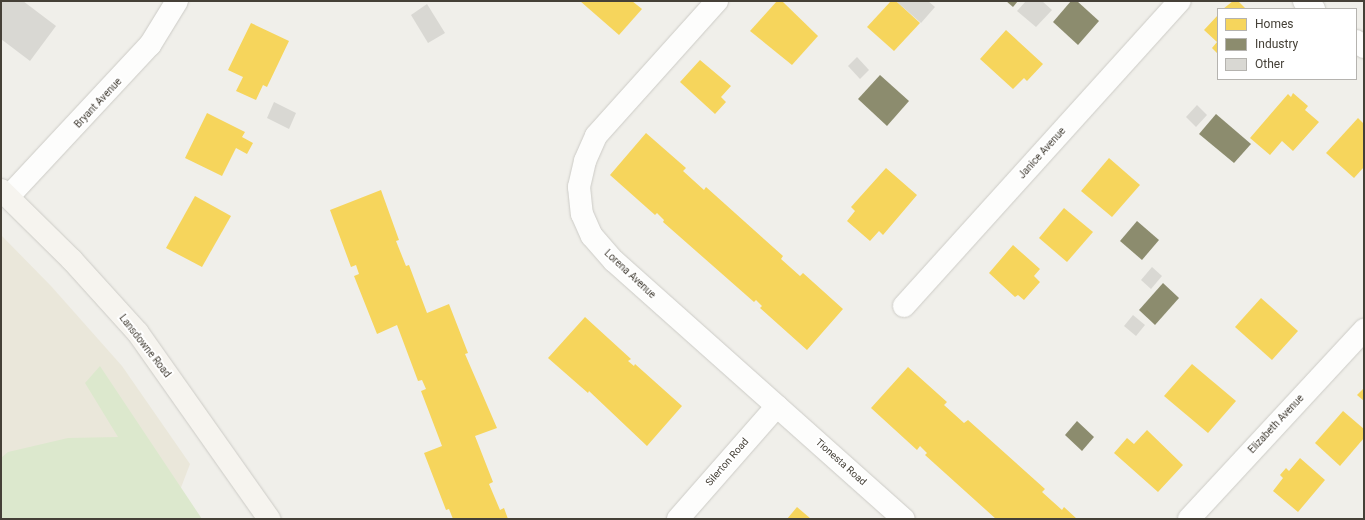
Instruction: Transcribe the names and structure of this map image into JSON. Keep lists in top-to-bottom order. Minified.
{"streets":{"street":["Bryant Avenue","Janice Avenue","Lorena Avenue","Lansdowne Road","Elizabeth Avenue","Silerton Road","Tionesta Road"]},"crossings":[["Bryant Avenue","Lansdowne Road"],["Lorena Avenue","Silerton Road"],["Lorena Avenue","Tionesta Road"],["Silerton Road","Tionesta Road"]],"legend":["Homes","Industry","Other"]}
